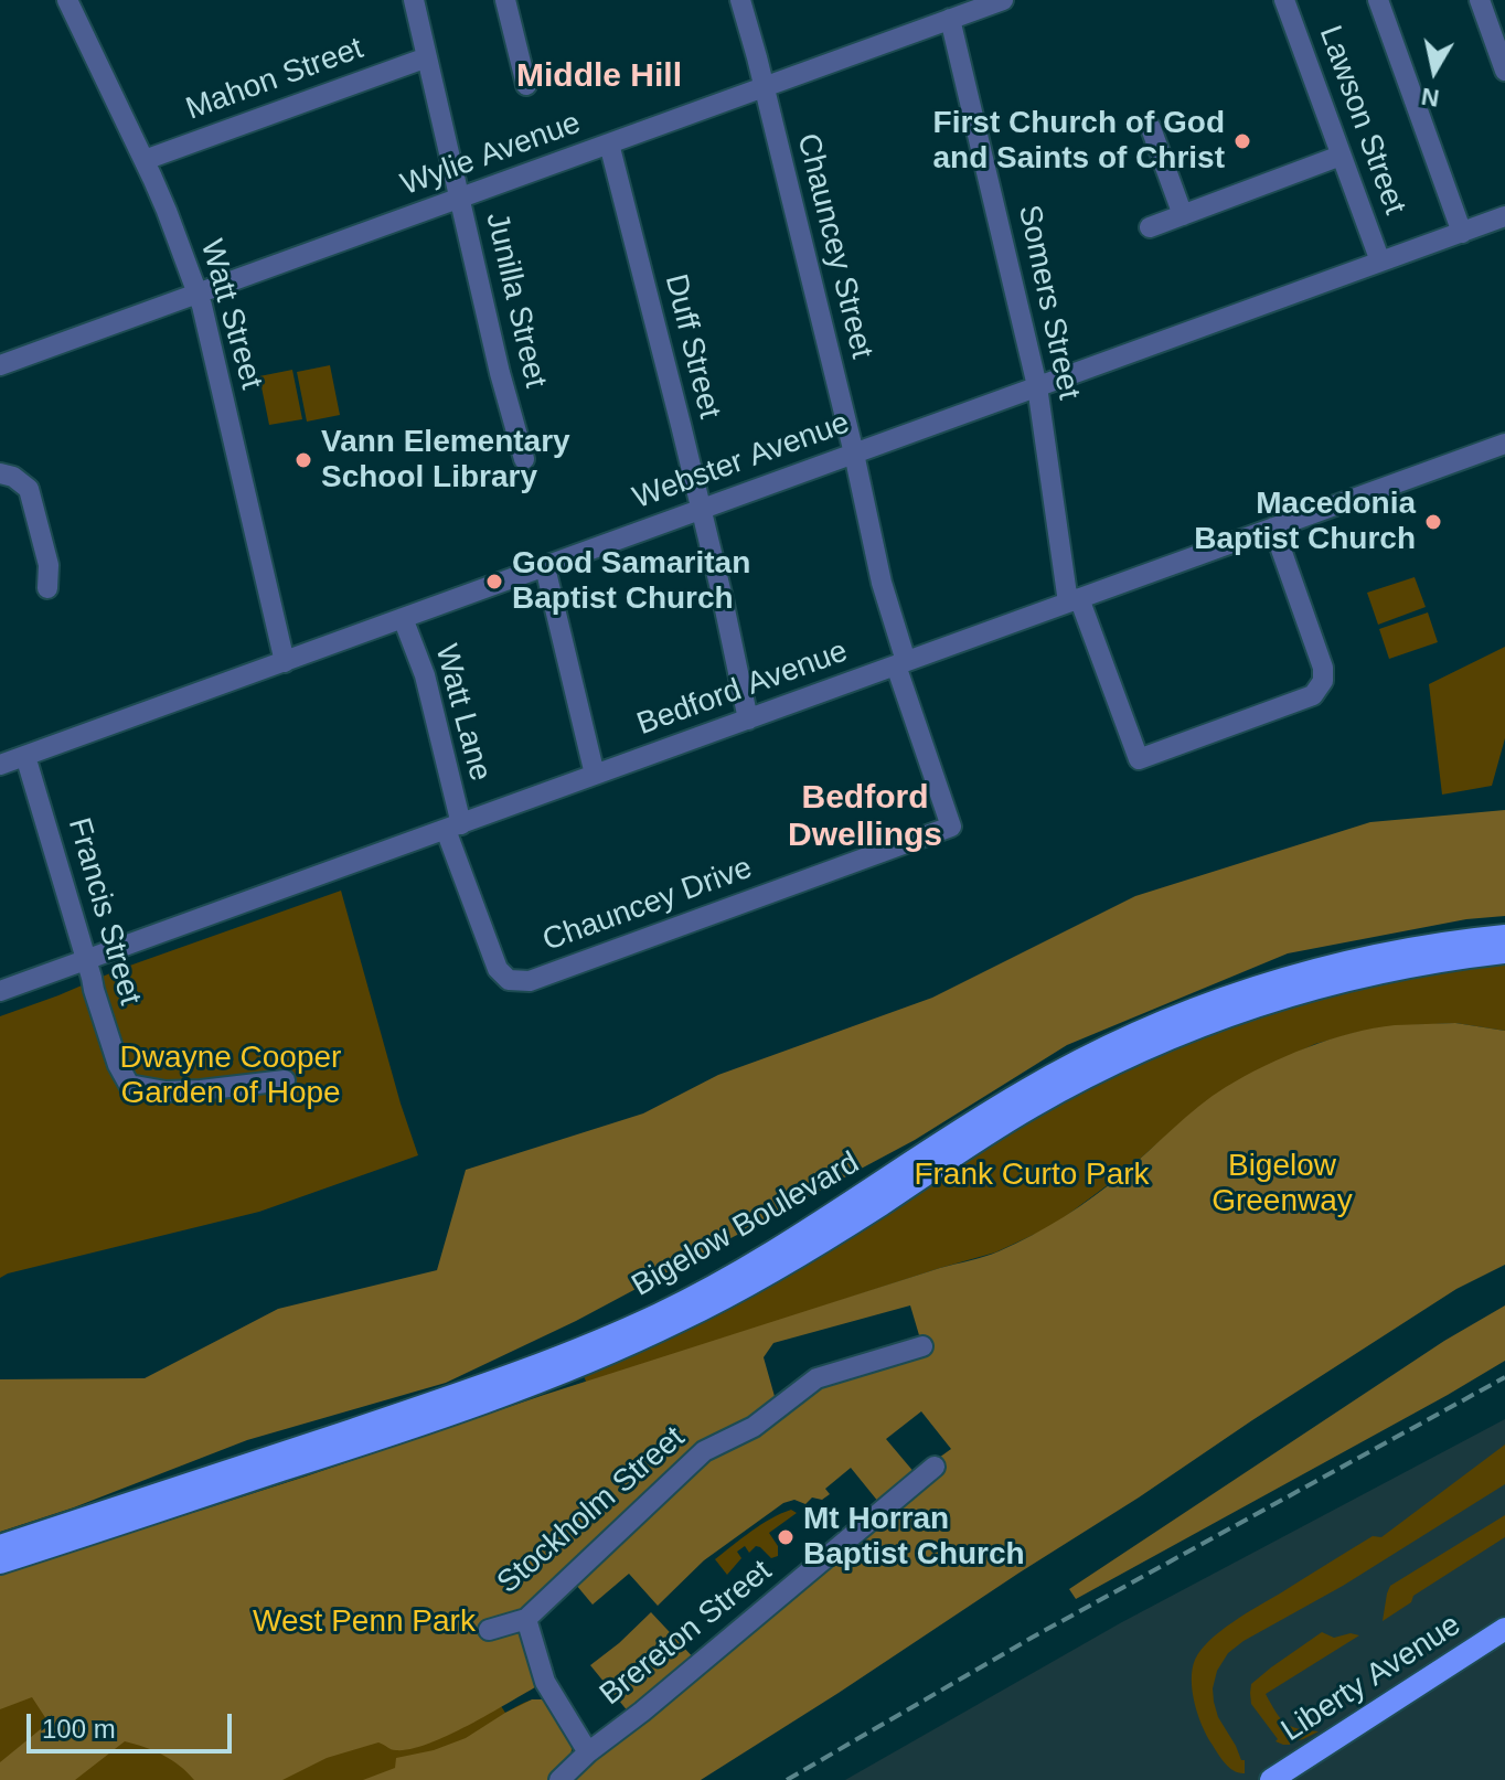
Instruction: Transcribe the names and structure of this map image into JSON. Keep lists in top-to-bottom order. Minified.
{"streets":{"main road":["Bigelow Boulevard","Liberty Avenue"],"street":["Mahon Street","Lawson Street","Wylie Avenue","Chauncey Street","Junilla Street","Somers Street","Watt Street","Duff Street","Webster Avenue","Bedford Avenue","Watt Lane","Chauncey Drive","Francis Street","Stockholm Street","Brereton Street"]},"crossings":[["Mahon Street","Junilla Street"],["Mahon Street","Watt Street"],["Lawson Street","Webster Avenue"],["Wylie Avenue","Chauncey Street"],["Wylie Avenue","Junilla Street"],["Wylie Avenue","Somers Street"],["Wylie Avenue","Watt Street"],["Wylie Avenue","Duff Street"],["Chauncey Street","Webster Avenue"],["Chauncey Street","Bedford Avenue"],["Chauncey Street","Chauncey Drive"],["Somers Street","Webster Avenue"],["Somers Street","Bedford Avenue"],["Watt Street","Webster Avenue"],["Duff Street","Webster Avenue"],["Duff Street","Bedford Avenue"],["Webster Avenue","Watt Lane"],["Webster Avenue","Francis Street"],["Bedford Avenue","Watt Lane"],["Bedford Avenue","Chauncey Drive"],["Bedford Avenue","Francis Street"],["Watt Lane","Chauncey Drive"]],"districts":["Middle Hill","Bedford Dwellings"],"parks":["Dwayne Cooper Garden of Hope","Bigelow Greenway","Frank Curto Park","West Penn Park"],"places":["First Church of God and Saints of Christ","Vann Elementary School Library","Macedonia Baptist Church","Good Samaritan Baptist Church","Mt Horran Baptist Church"],"scale_bar":"100 m","north":"bottom"}
